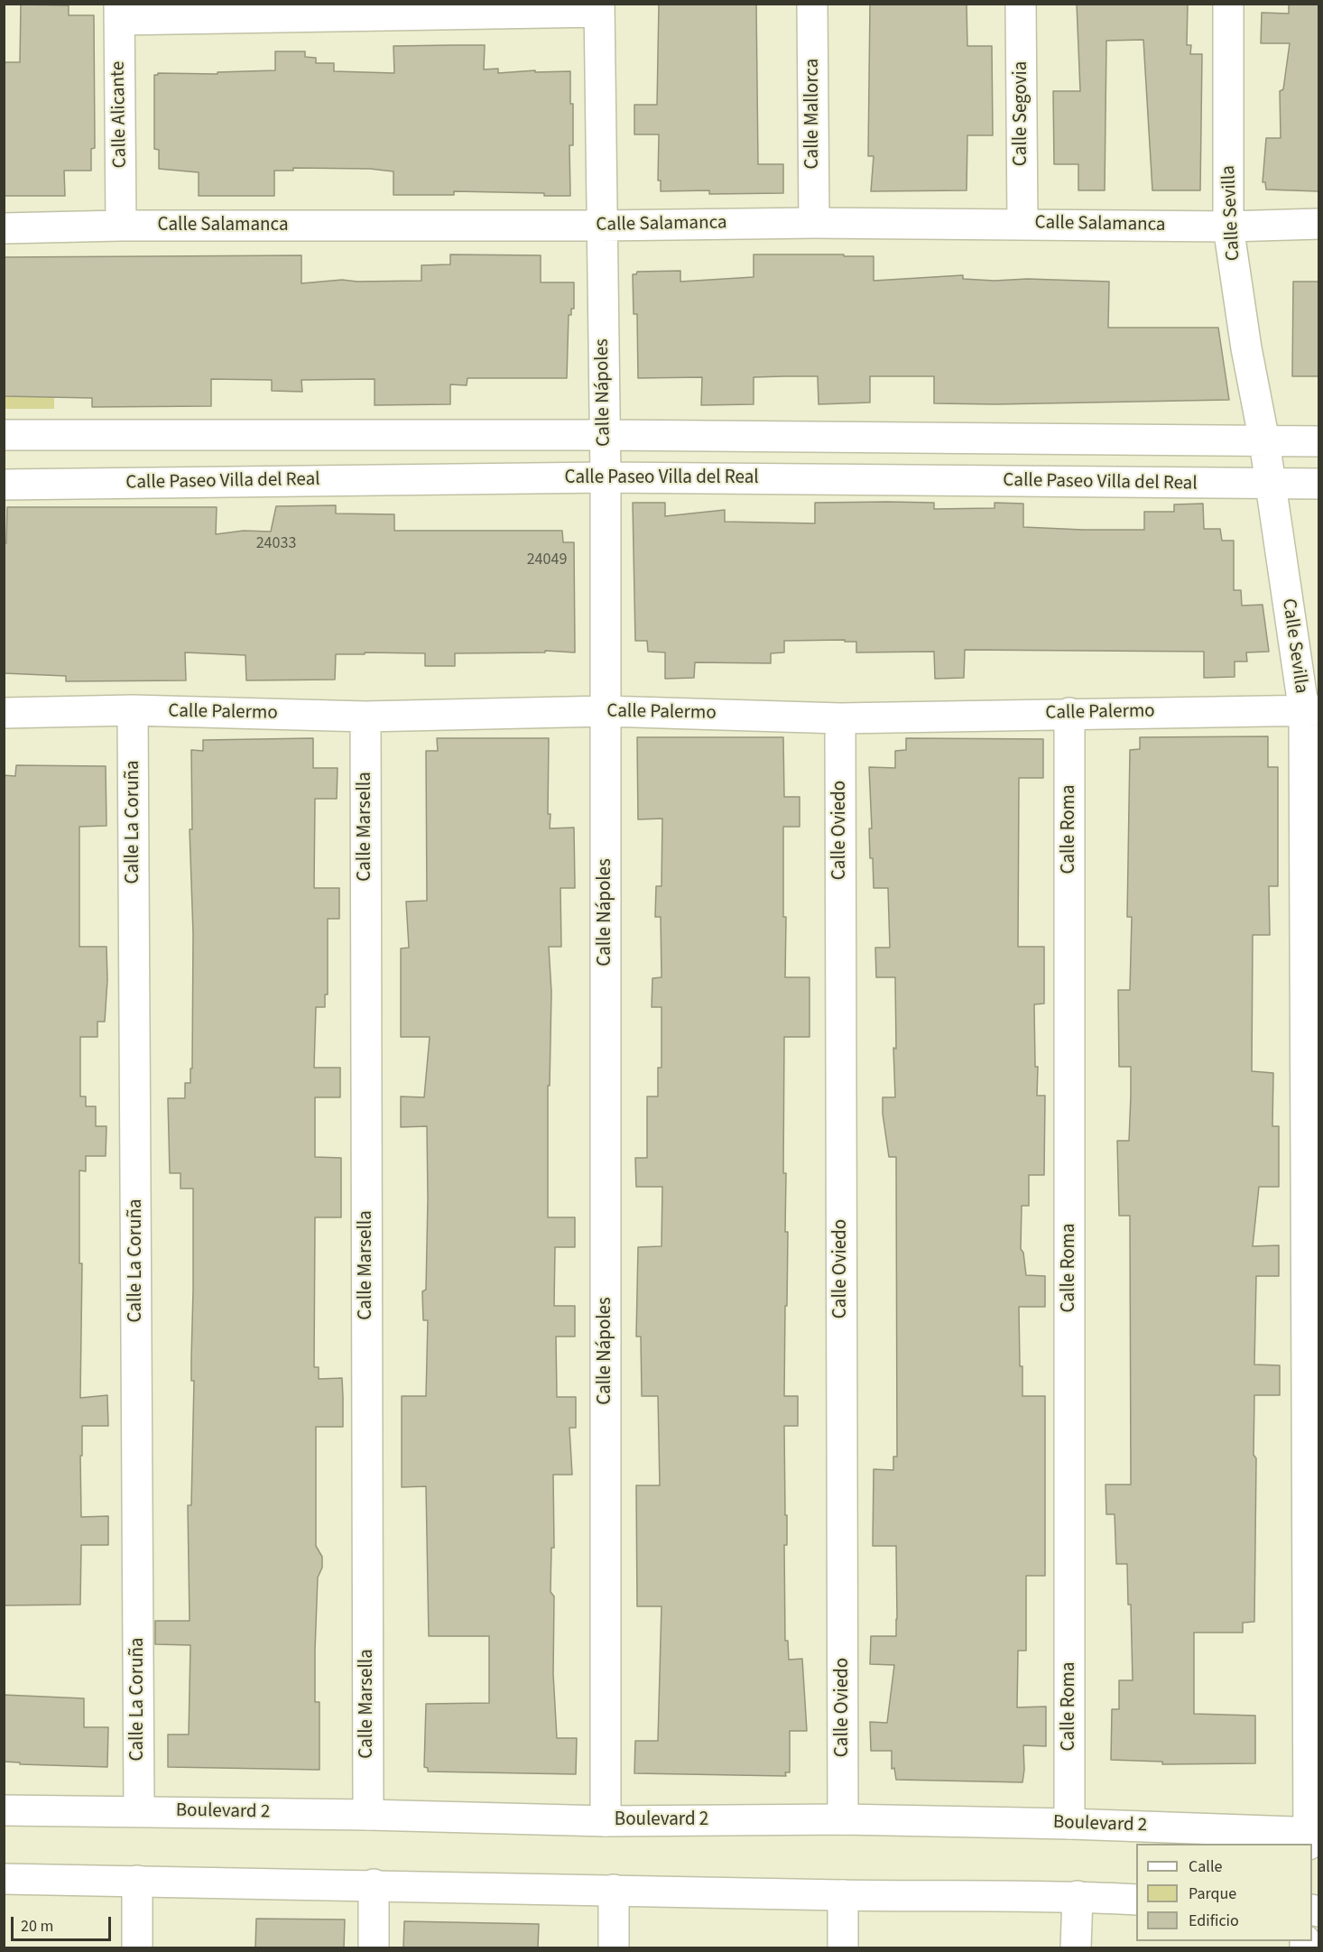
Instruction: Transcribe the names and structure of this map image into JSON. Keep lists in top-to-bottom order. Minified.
{"streets":{"street":["Calle Mallorca","Calle Segovia","Calle Alicante","Calle Sevilla","Calle Salamanca","Calle Nápoles","Calle Paseo Villa del Real","Calle Palermo","Calle La Coruña","Calle Marsella","Calle Roma","Calle Oviedo","Boulevard 2"]},"crossings":[["Calle Mallorca","Calle Salamanca"],["Calle Segovia","Calle Salamanca"],["Calle Alicante","Calle Salamanca"],["Calle Sevilla","Calle Salamanca"],["Calle Sevilla","Calle Paseo Villa del Real"],["Calle Sevilla","Calle Palermo"],["Calle Sevilla","Boulevard 2"],["Calle Salamanca","Calle Nápoles"],["Calle Nápoles","Calle Paseo Villa del Real"],["Calle Nápoles","Calle Palermo"],["Calle Nápoles","Boulevard 2"],["Calle Palermo","Calle La Coruña"],["Calle Palermo","Calle Marsella"],["Calle Palermo","Calle Roma"],["Calle Palermo","Calle Oviedo"],["Calle La Coruña","Boulevard 2"],["Calle Marsella","Boulevard 2"],["Calle Roma","Boulevard 2"],["Calle Oviedo","Boulevard 2"]],"house_numbers":["24033","24049"],"legend":["Calle","Parque","Edificio"],"scale_bar":"20 m"}
